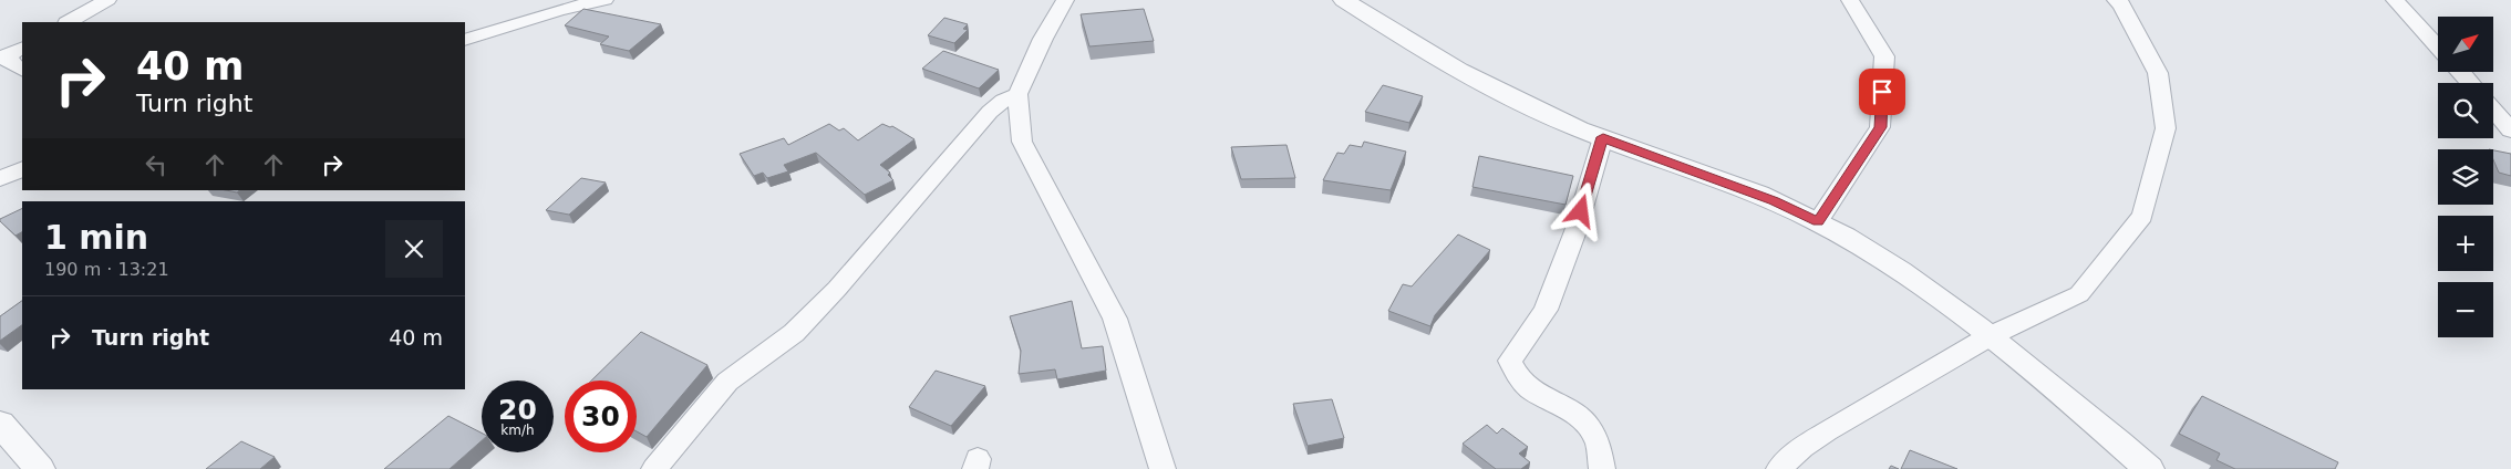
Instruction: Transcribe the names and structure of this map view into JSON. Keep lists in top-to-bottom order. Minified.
{"north":"top right","page":{"map_buttons":["+","−"],"turn":["40 m","Turn right"],"heading":["1 min","190 m · 13:21"],"list":[{"name":"Turn right","value":"40 m"}],"speed":"20 km/h","limit":"30"}}
